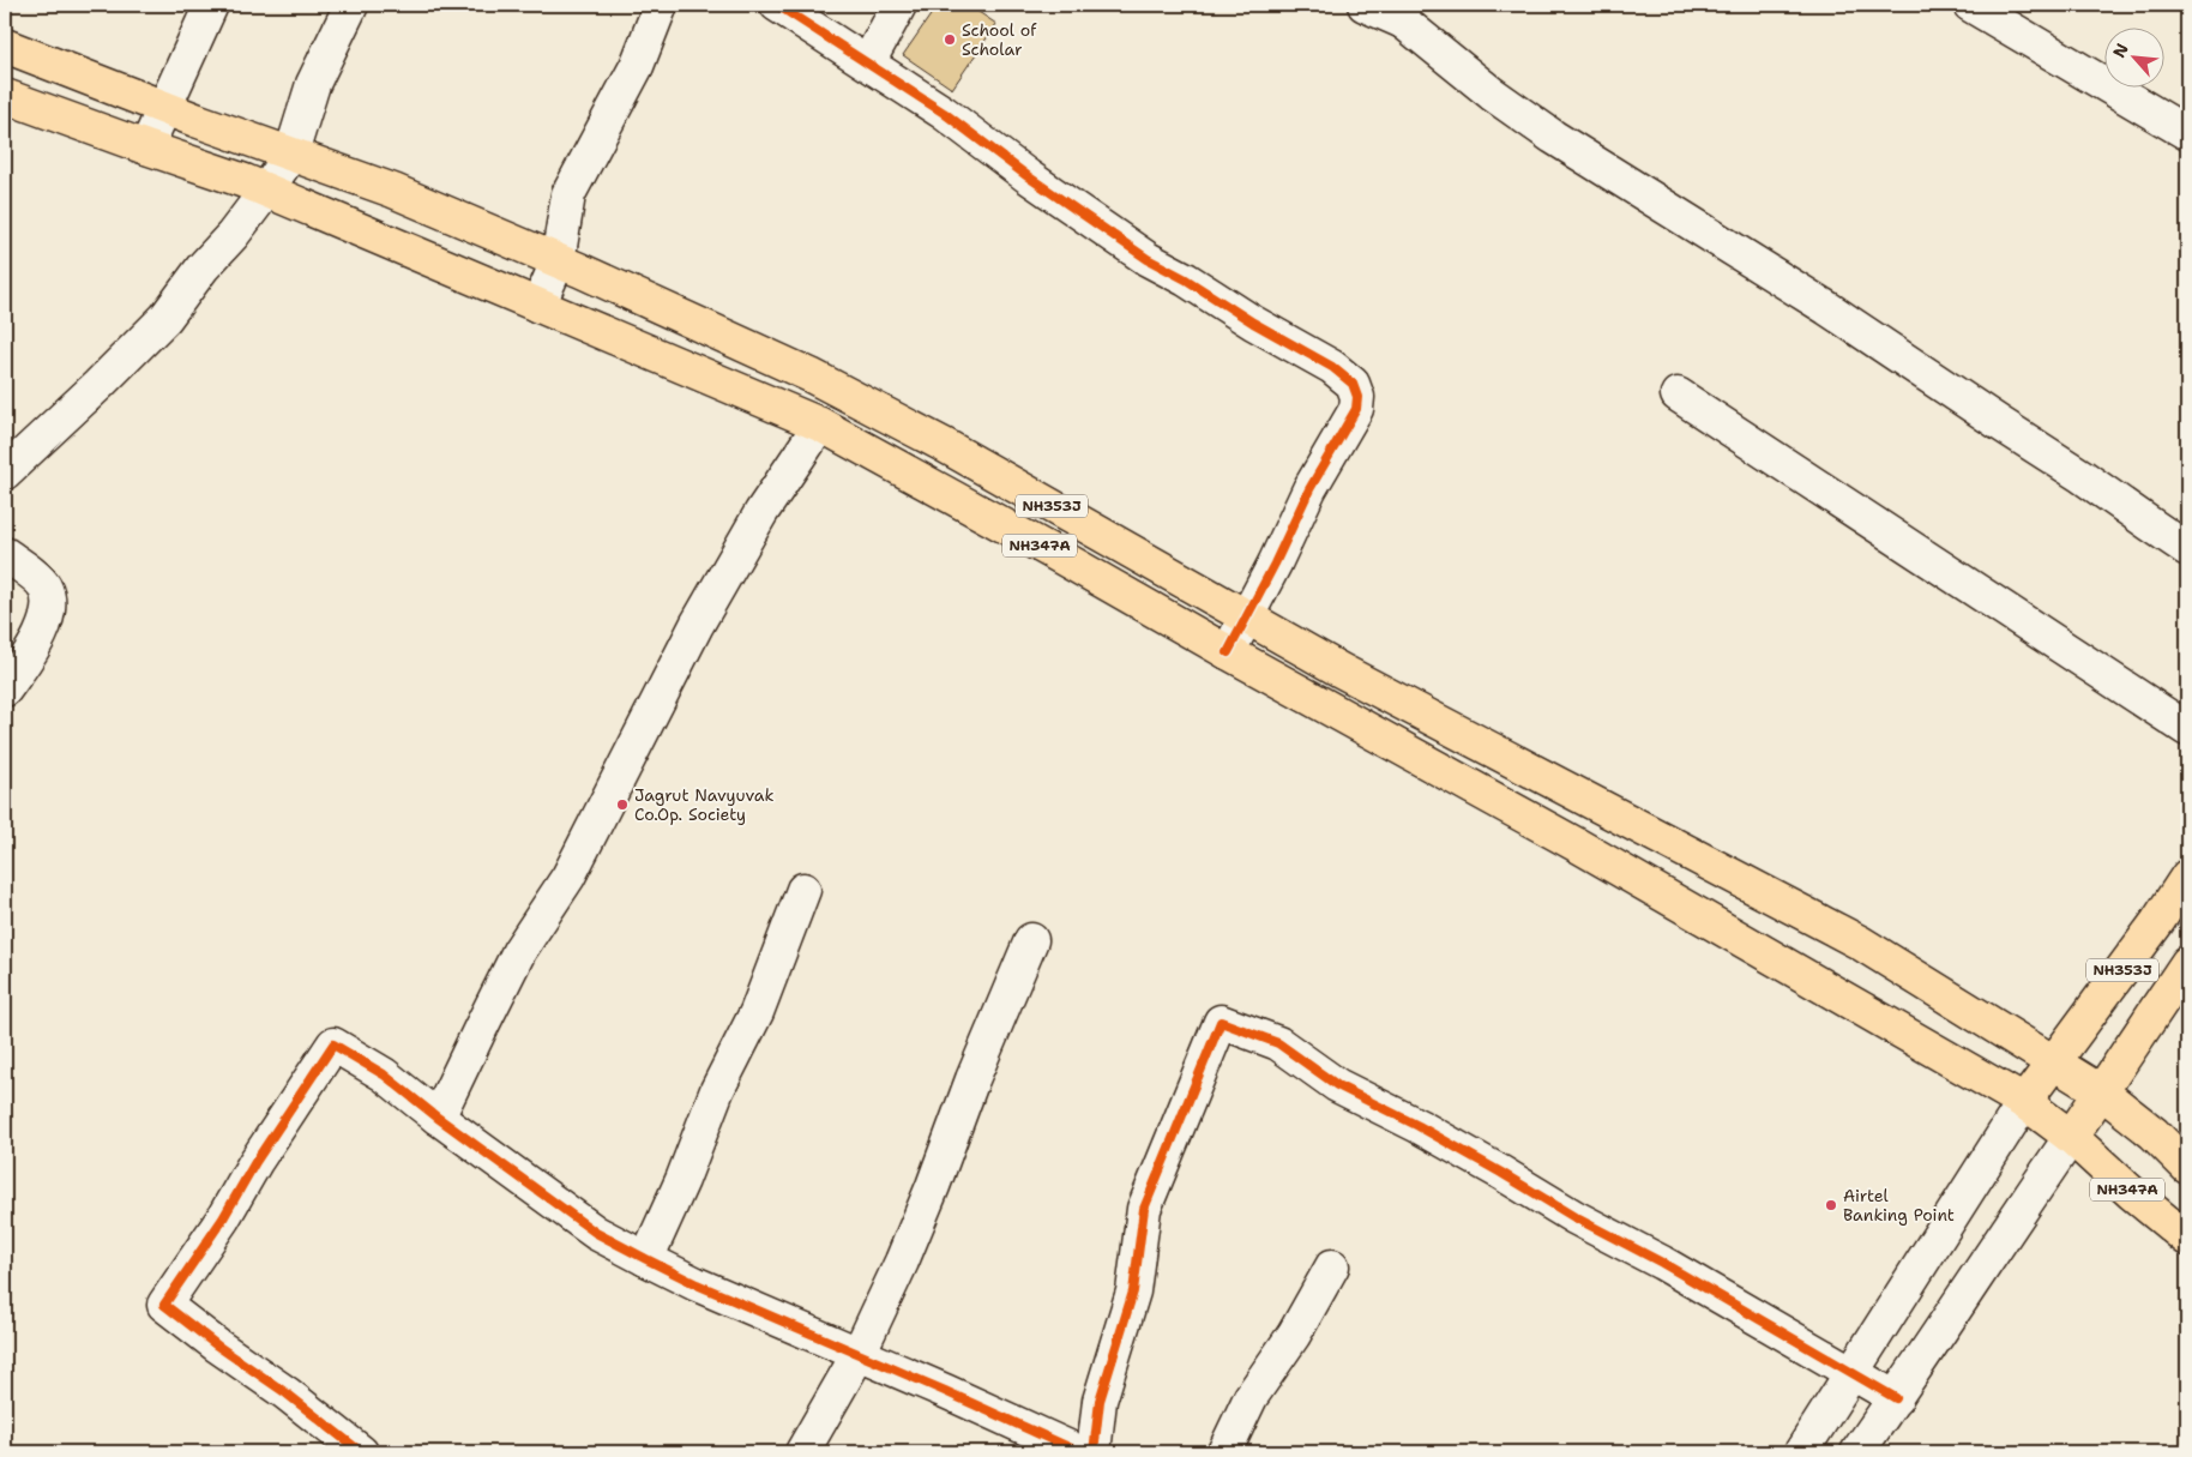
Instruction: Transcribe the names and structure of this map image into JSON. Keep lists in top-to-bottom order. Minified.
{"streets":{"highway":["NH353J","NH347A"]},"crossings":[["NH353J","NH347A"]],"places":["School of Scholar","Jagrut Navyuvak Co.Op. Society","Airtel Banking Point"],"north":"top left"}
